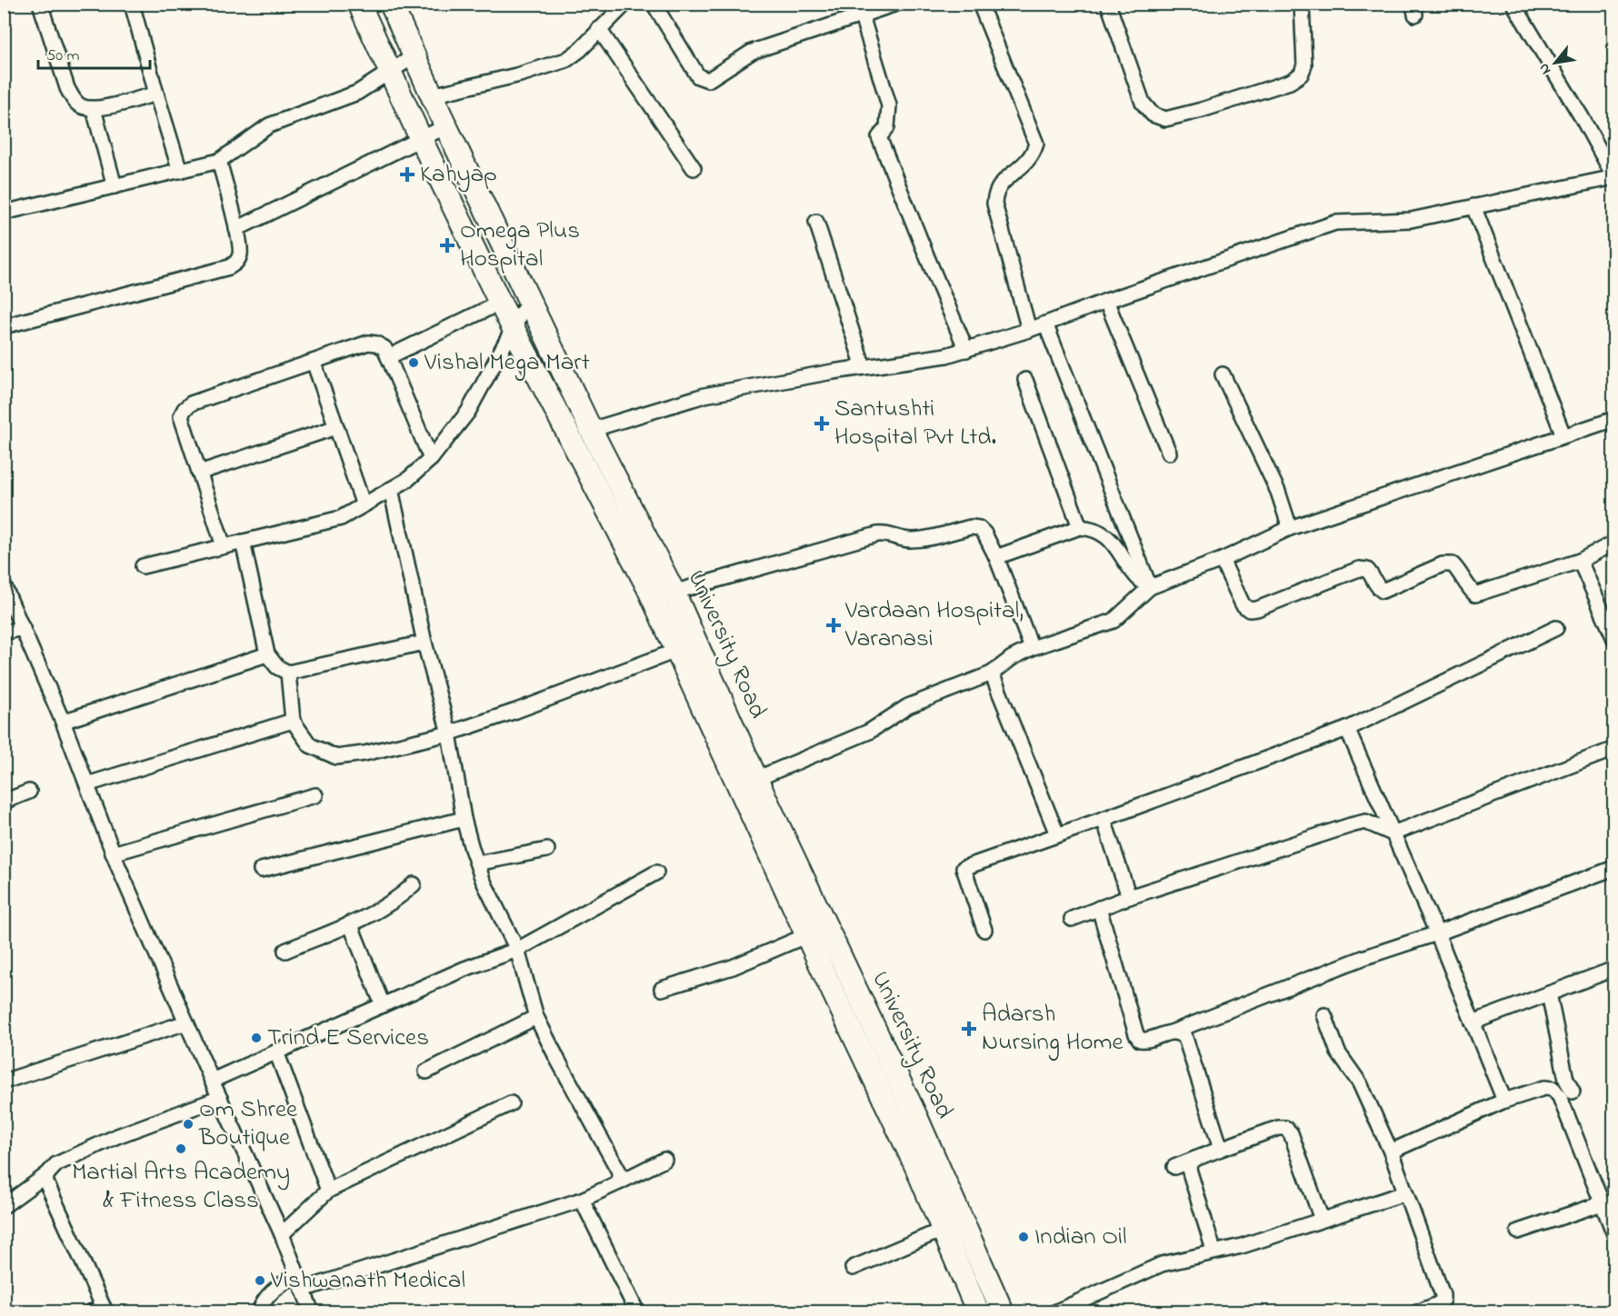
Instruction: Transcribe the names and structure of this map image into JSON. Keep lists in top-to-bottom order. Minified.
{"streets":{"main road":["University Road"]},"places":{"health":["Kahyap","Omega Plus Hospital","Santushti Hospital Pvt Ltd.","Vardaan Hospital, Varanasi","Adarsh Nursing Home"],"other":["Vishal Mega Mart","Trind E Services","Om Shree Boutique","Martial Arts Academy & Fitness Class","Indian Oil","Vishwanath Medical"]},"scale_bar":"50 m","north":"bottom left"}
